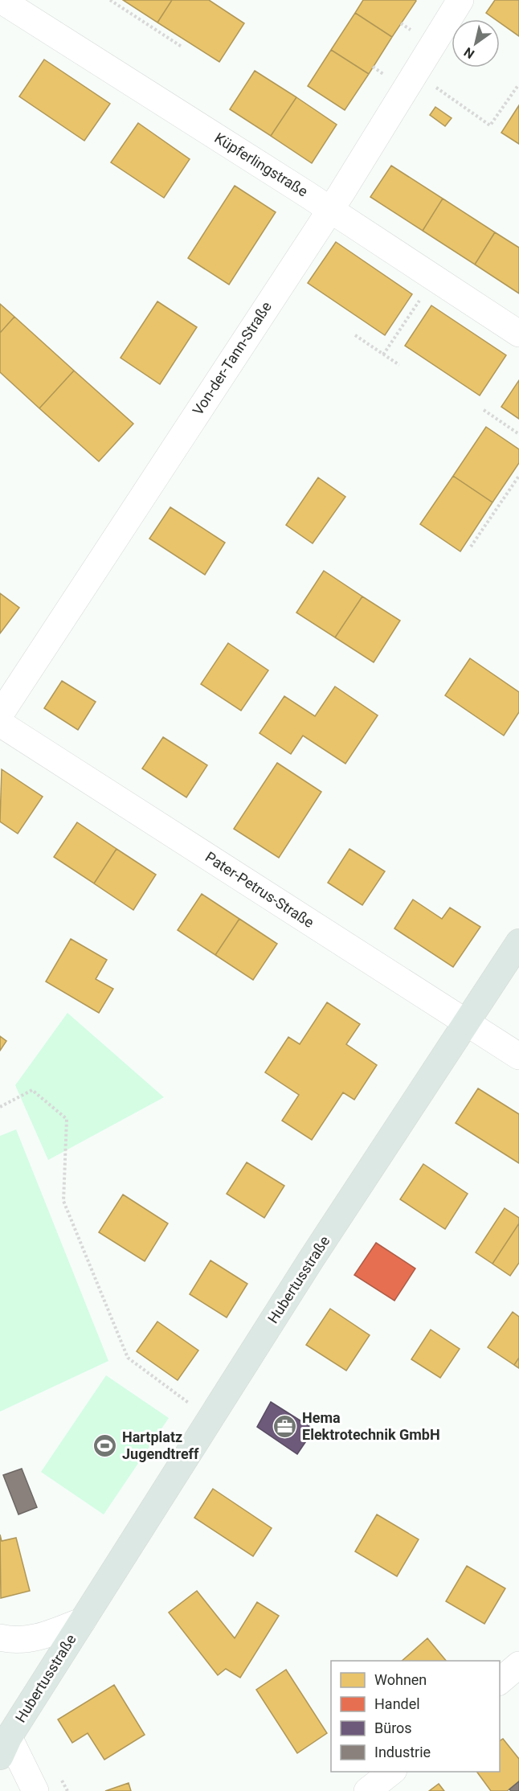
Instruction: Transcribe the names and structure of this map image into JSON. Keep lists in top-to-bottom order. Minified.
{"streets":{"main road":["Hubertusstraße"],"street":["Küpferlingstraße","Von-der-Tann-Straße","Pater-Petrus-Straße"]},"crossings":[["Küpferlingstraße","Von-der-Tann-Straße"],["Pater-Petrus-Straße","Hubertusstraße"]],"places":{"office":["Hema Elektrotechnik GmbH"],"sports":["Hartplatz Jugendtreff"]},"legend":["Wohnen","Handel","Büros","Industrie"],"north":"bottom left"}
